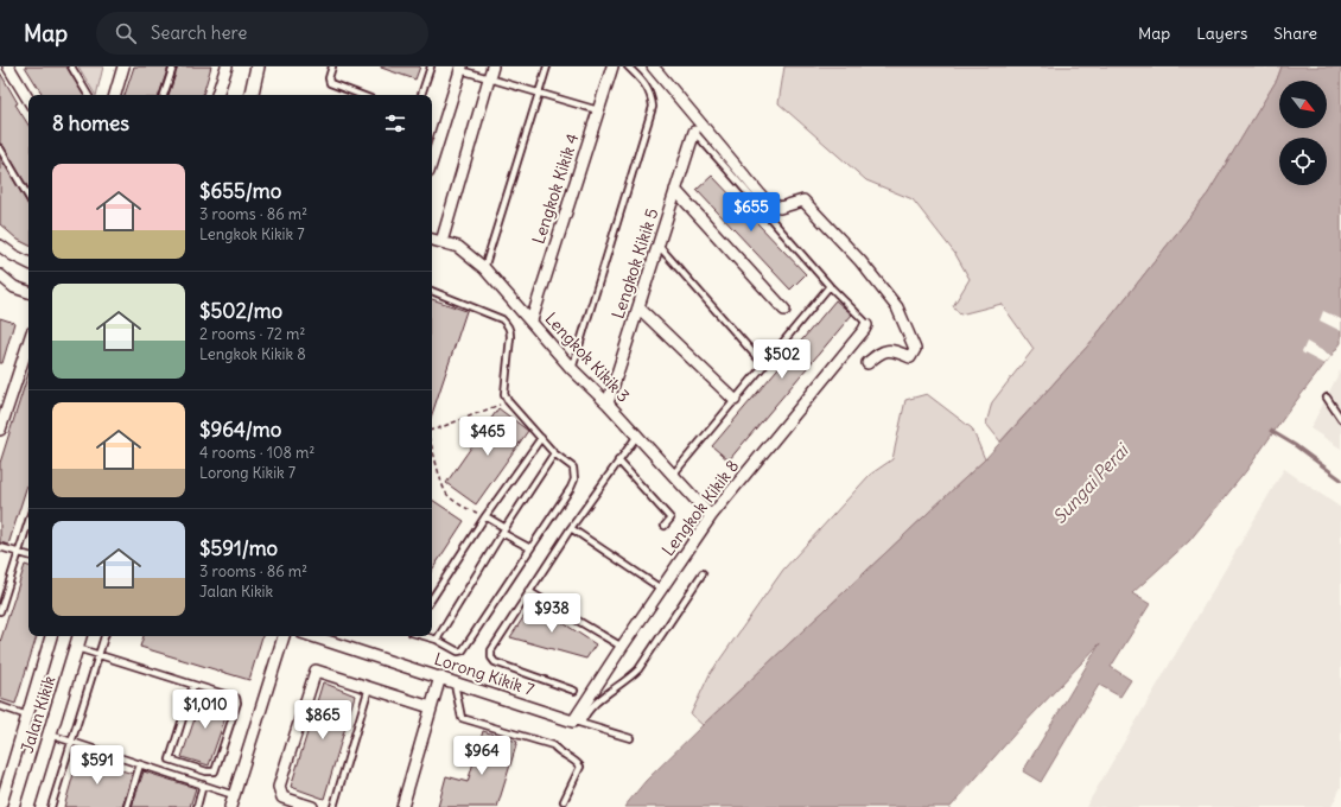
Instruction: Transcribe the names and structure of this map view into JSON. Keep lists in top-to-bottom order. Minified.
{"streets":{"street":["Lengkok Kikik 4","Lengkok Kikik 5","Lengkok Kikik 3","Lengkok Kikik 8","Lorong Kikik 7","Jalan Kikik"]},"crossings":[["Lengkok Kikik 4","Lengkok Kikik 3"],["Lengkok Kikik 5","Lengkok Kikik 3"],["Lengkok Kikik 3","Lengkok Kikik 8"],["Lengkok Kikik 8","Lorong Kikik 7"]],"water":["Sungai Perai"],"north":"bottom right","page":{"header":"Map","search":"Search here","nav":["Map","Layers","Share"],"heading":"8 homes","list":[{"name":"$655/mo","note":"3 rooms · 86 m² · Lengkok Kikik 7"},{"name":"$502/mo","note":"2 rooms · 72 m² · Lengkok Kikik 8"},{"name":"$964/mo","note":"4 rooms · 108 m² · Lorong Kikik 7"},{"name":"$591/mo","note":"3 rooms · 86 m² · Jalan Kikik"}],"price":["$655","$502","$465","$938","$1,010","$865","$964","$591"]}}
